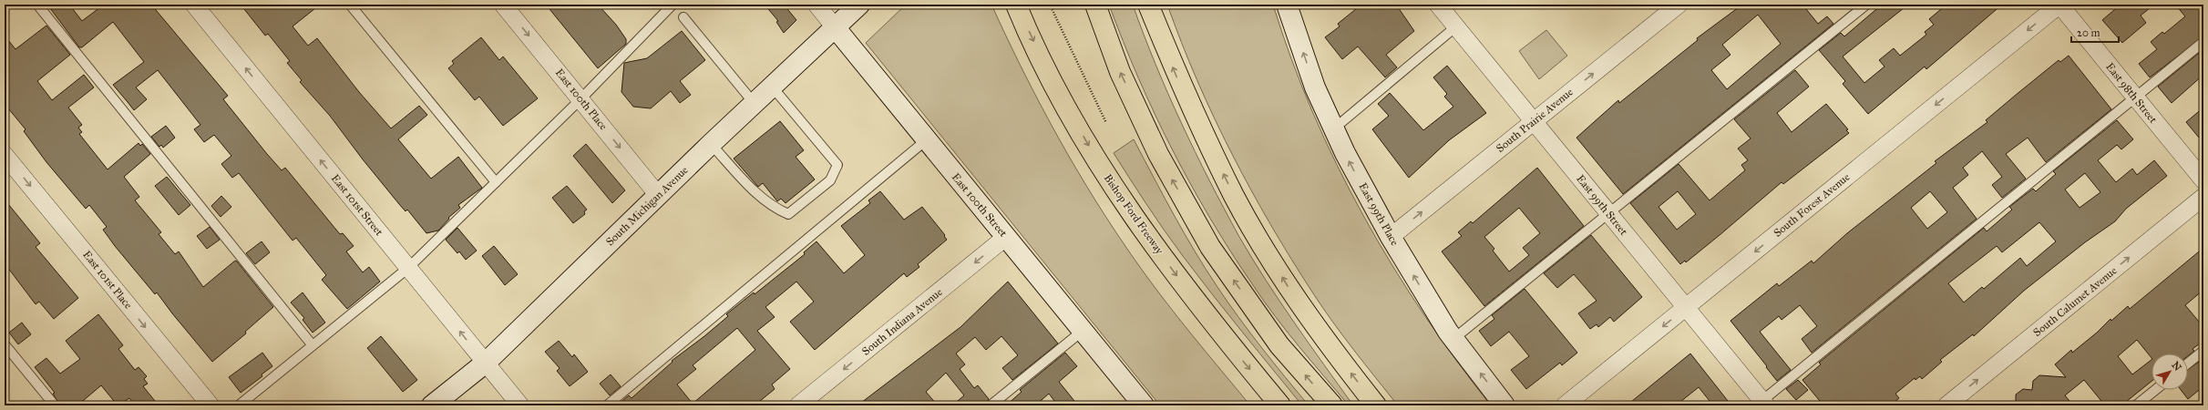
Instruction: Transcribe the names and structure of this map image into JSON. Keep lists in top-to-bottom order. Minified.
{"streets":{"highway":["Bishop Ford Freeway"],"street":["East 98th Street","East 100th Place","South Prairie Avenue","East 101st Street","East 100th Street","East 99th Street","South Forest Avenue","South Michigan Avenue","East 99th Place","East 101st Place","South Calumet Avenue","South Indiana Avenue"]},"crossings":[["East 98th Street","South Forest Avenue"],["East 100th Place","South Michigan Avenue"],["South Prairie Avenue","East 99th Street"],["South Prairie Avenue","East 99th Place"],["East 101st Street","South Michigan Avenue"],["East 100th Street","South Michigan Avenue"],["East 100th Street","South Indiana Avenue"],["East 99th Street","South Forest Avenue"]],"one_way":["East 100th Place","South Prairie Avenue","East 101st Street","South Forest Avenue","East 99th Place","East 101st Place","South Calumet Avenue","South Indiana Avenue"],"scale_bar":"20 m","north":"top right"}
